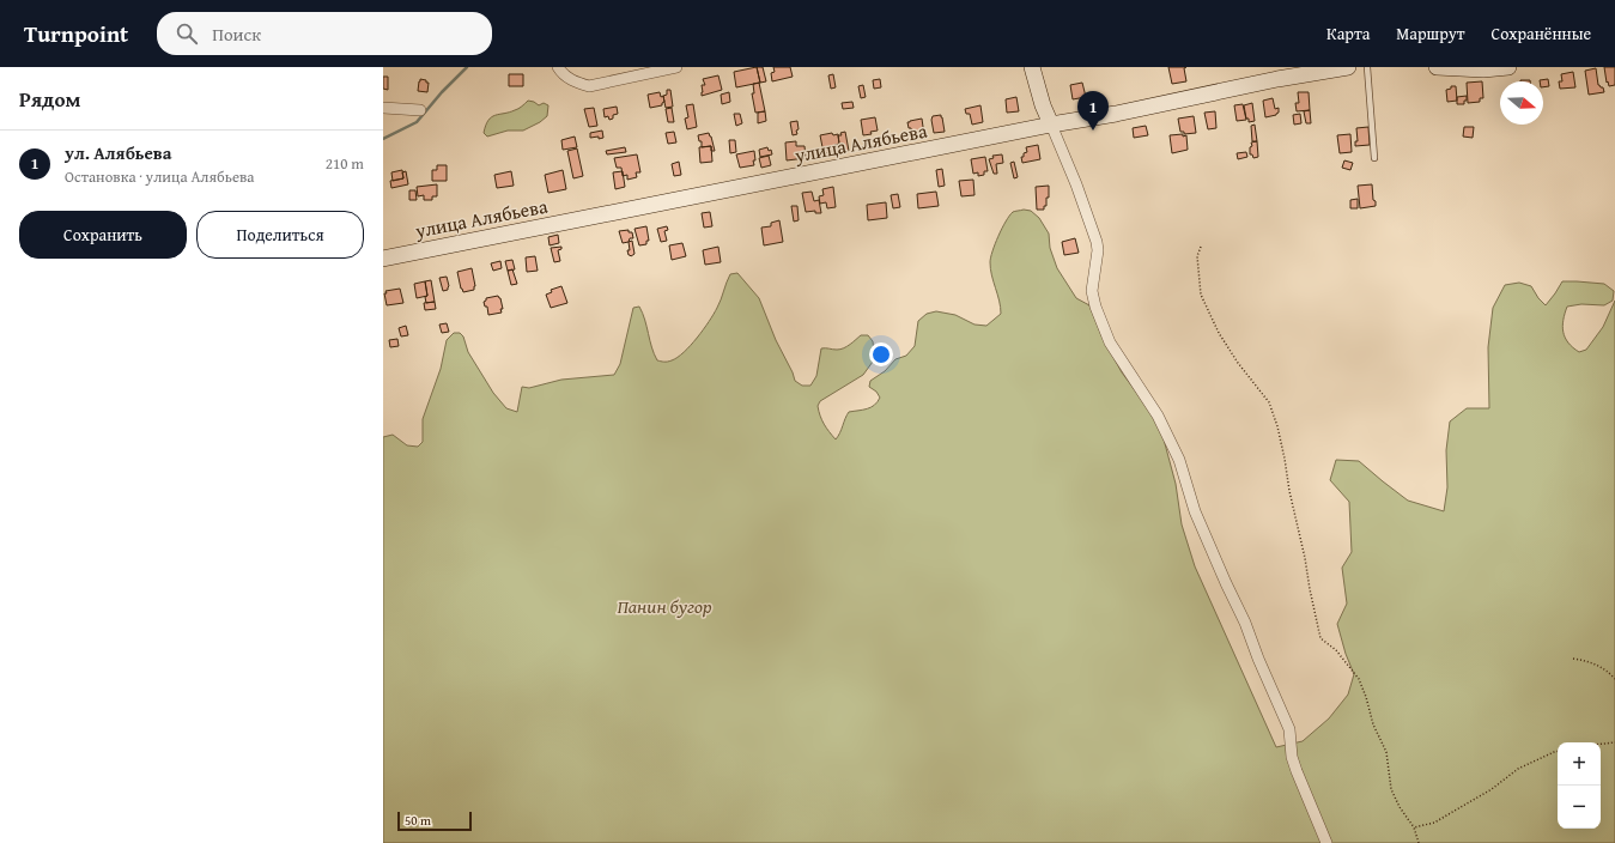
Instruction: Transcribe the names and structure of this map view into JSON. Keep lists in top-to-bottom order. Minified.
{"streets":{"main road":["улица Алябьева"]},"parks":["Панин бугор"],"scale_bar":"50 m","north":"right","page":{"header":"Turnpoint","search":"Поиск","nav":["Карта","Маршрут","Сохранённые"],"heading":"Рядом","pins":"1","list":[{"mark":"1","name":"ул. Алябьева","note":"Остановка · улица Алябьева","value":"210 m"}],"buttons":["Сохранить","Поделиться"],"map_buttons":["+","−"],"scale":"50 m"}}
